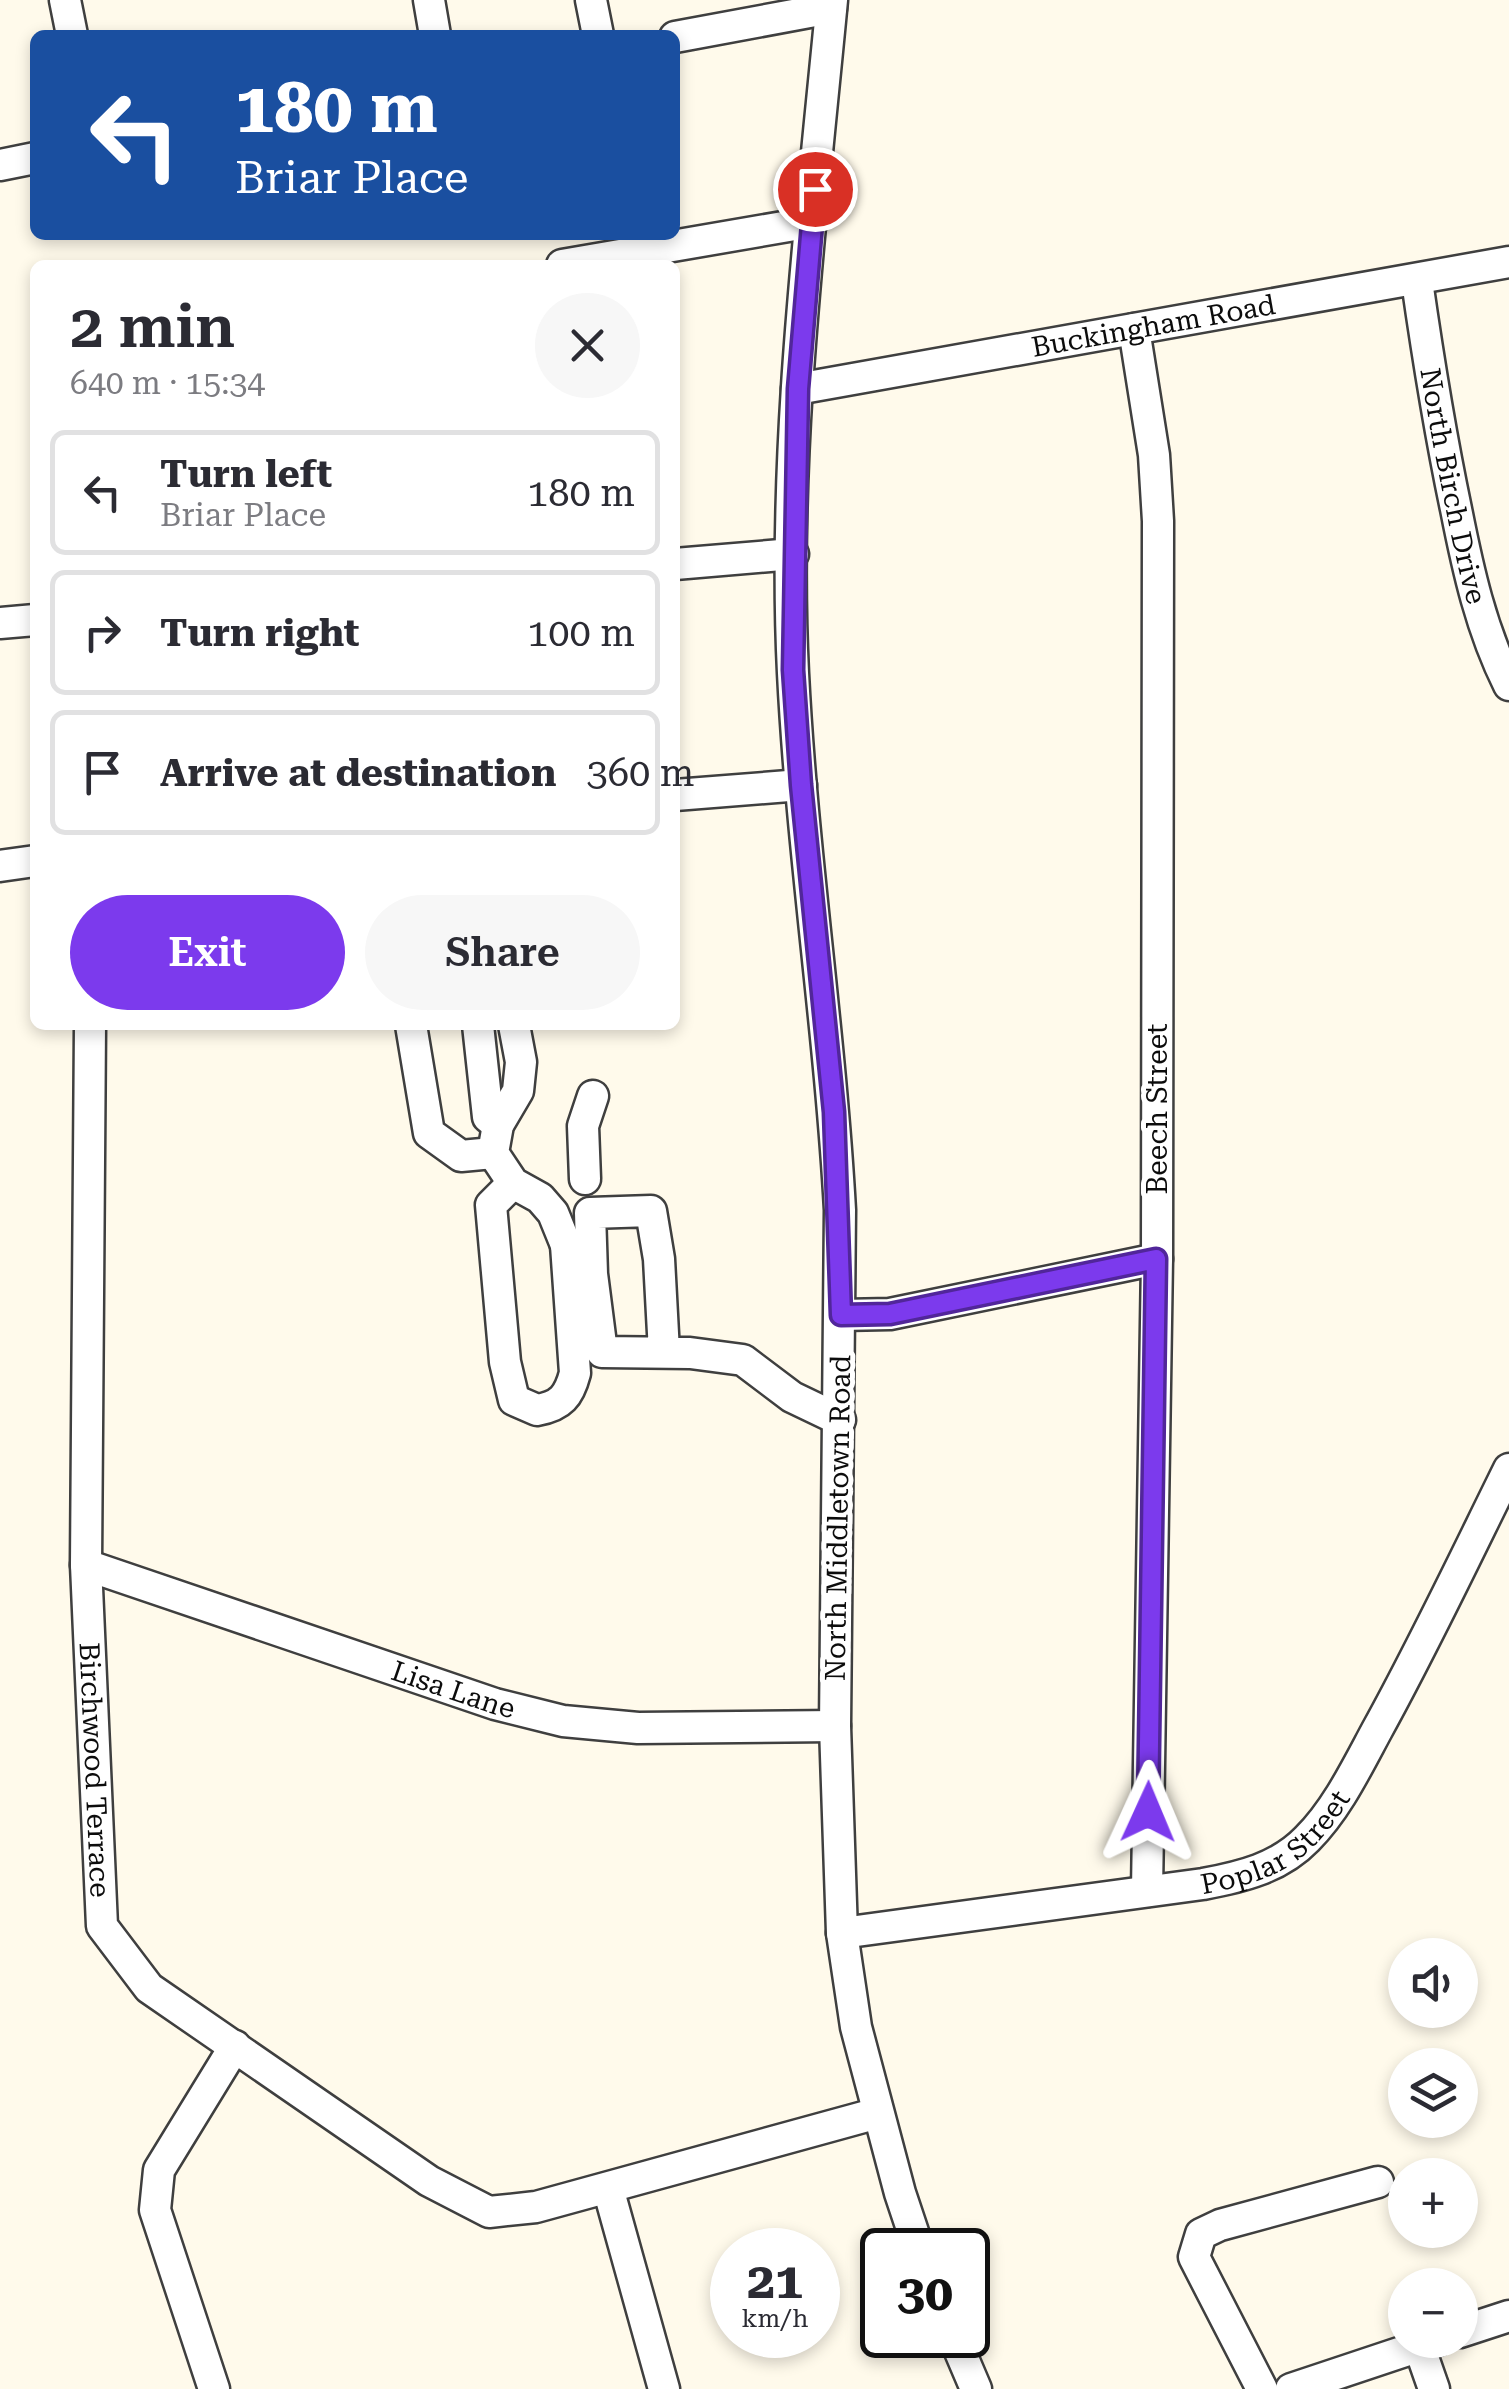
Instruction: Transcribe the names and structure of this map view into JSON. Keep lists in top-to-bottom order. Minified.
{"streets":{"street":["Buckingham Road","North Birch Drive","Beech Street","North Middletown Road","Lisa Lane","Birchwood Terrace","Poplar Street"]},"crossings":[["Buckingham Road","North Birch Drive"],["Buckingham Road","Beech Street"],["Buckingham Road","North Middletown Road"],["Beech Street","Poplar Street"],["North Middletown Road","Lisa Lane"],["North Middletown Road","Birchwood Terrace"],["North Middletown Road","Poplar Street"],["Lisa Lane","Birchwood Terrace"]],"page":{"turn":["180 m","Briar Place"],"heading":["2 min","640 m · 15:34"],"list":[{"name":"Turn left","note":"Briar Place","value":"180 m"},{"name":"Turn right","value":"100 m"},{"name":"Arrive at destination","value":"360 m"}],"buttons":["Exit","Share"],"map_buttons":["+","−"],"speed":"21 km/h","limit":"30"}}
